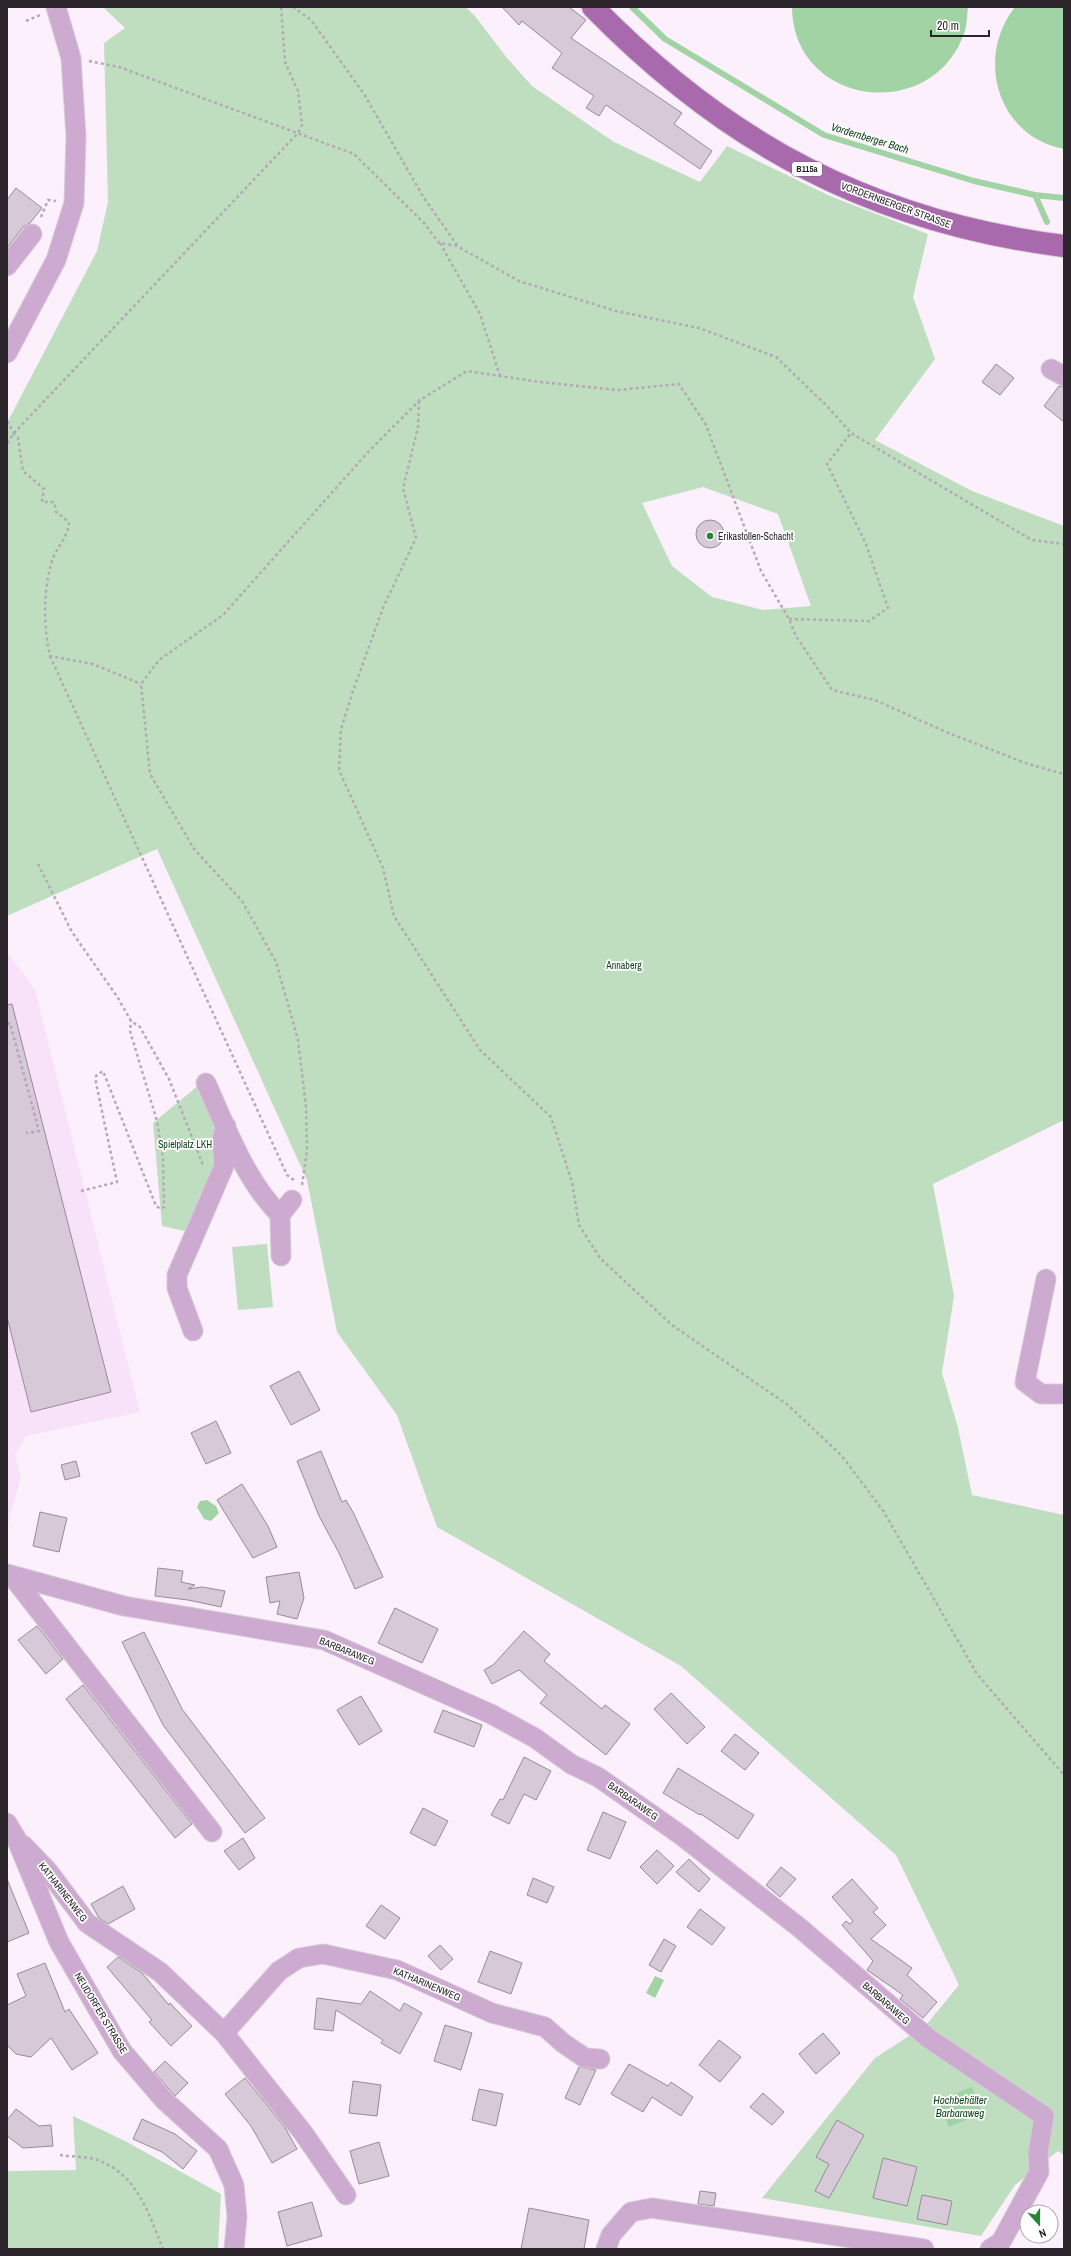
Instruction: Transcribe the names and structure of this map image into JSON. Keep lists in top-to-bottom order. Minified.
{"streets":{"main road":["B115a","VORDERNBERGER STRASSE"],"street":["BARBARAWEG","KATHARINENWEG","NEUDORFER STRASSE"]},"crossings":[["KATHARINENWEG","NEUDORFER STRASSE"]],"water":["Vordernberger Bach","Hochbehälter Barbaraweg"],"parks":["Annaberg","Spielplatz LKH"],"places":["Erikastollen-Schacht"],"scale_bar":"20 m","north":"bottom"}
